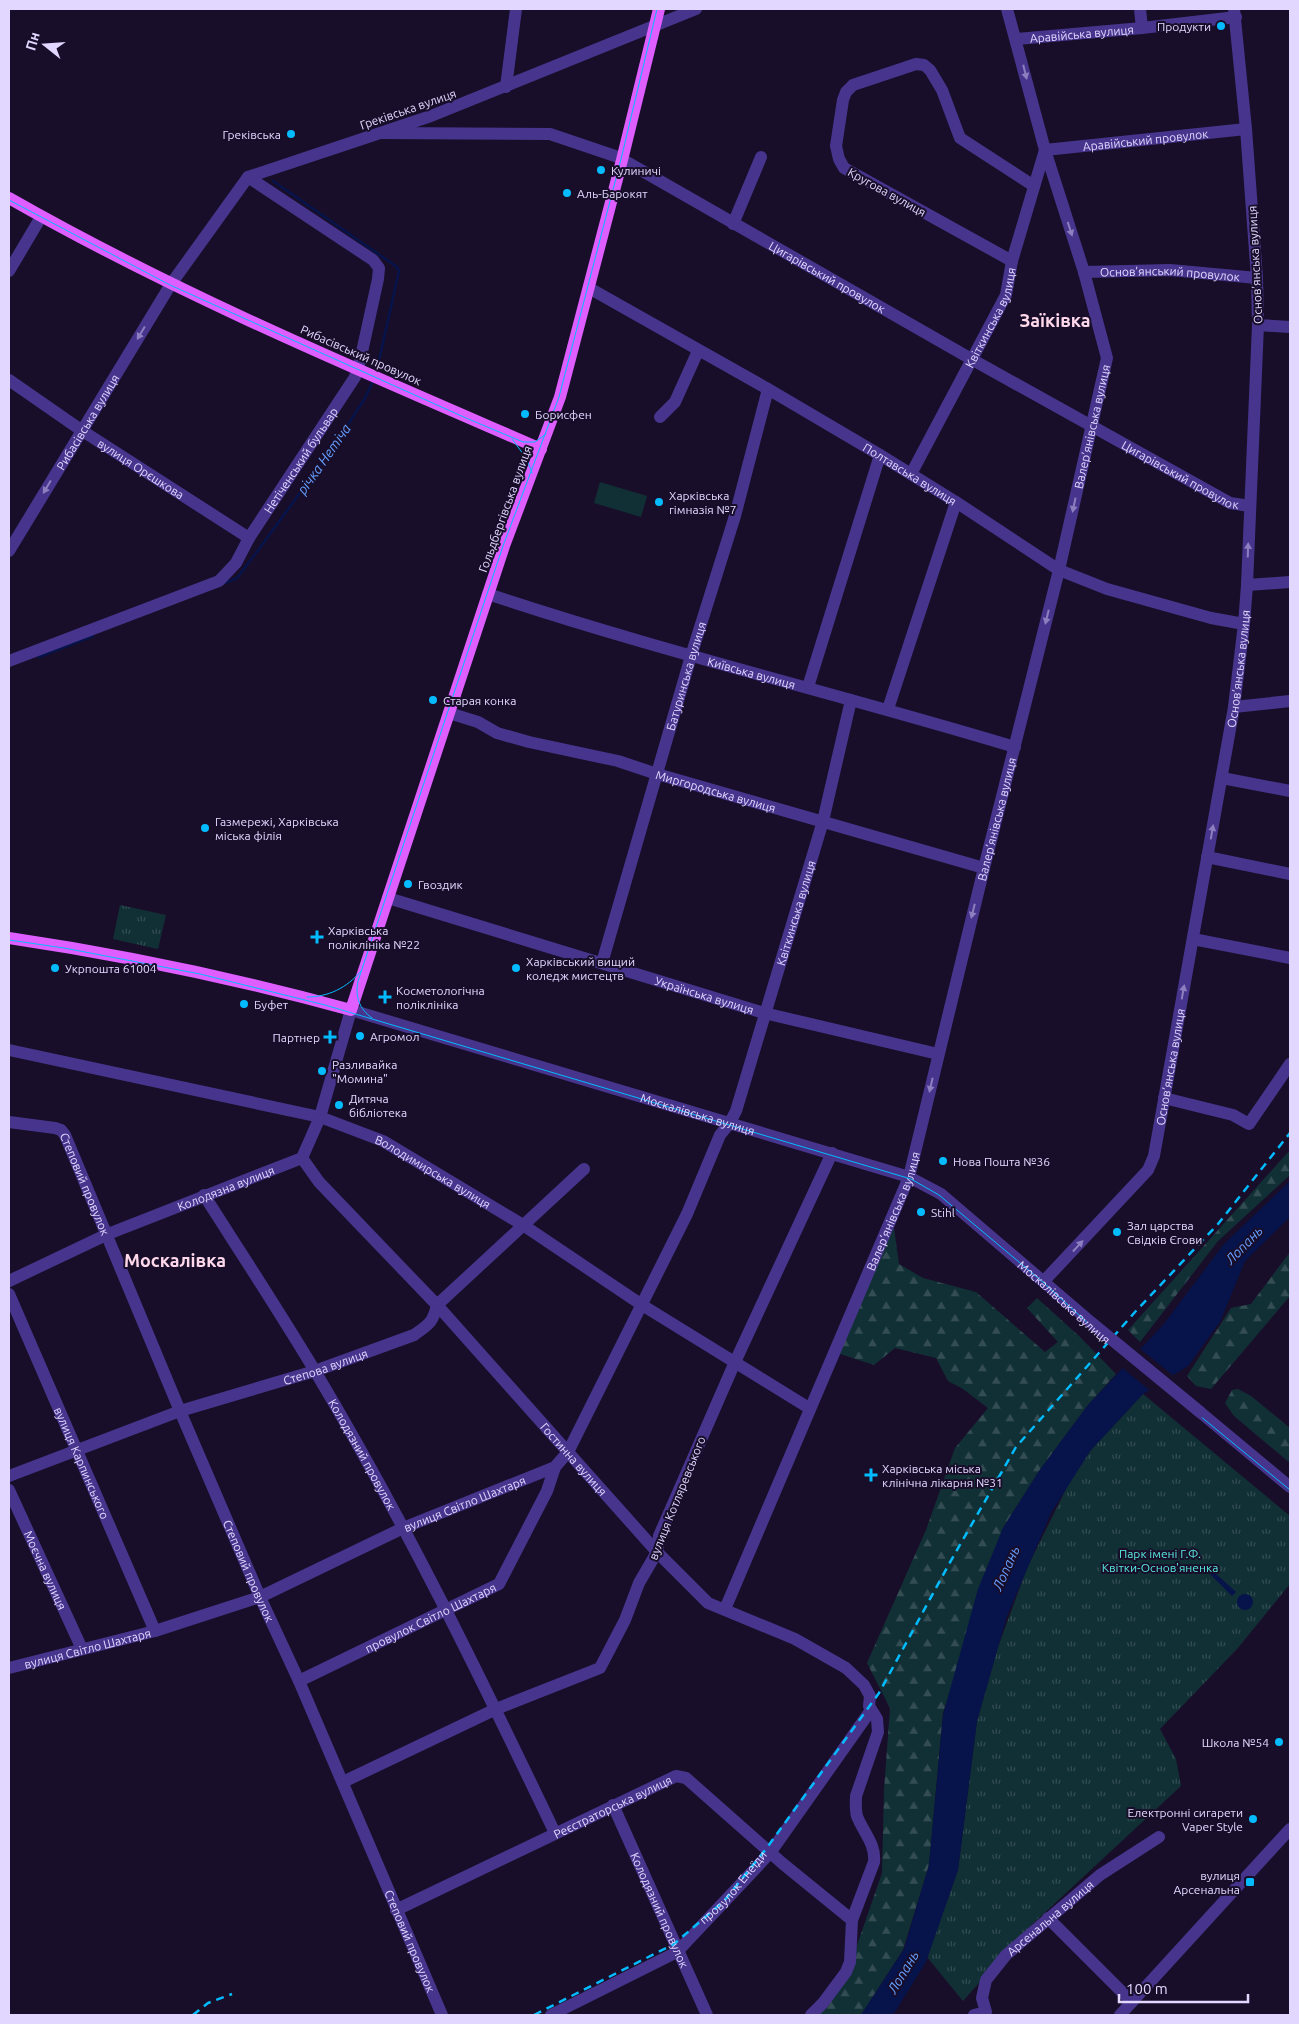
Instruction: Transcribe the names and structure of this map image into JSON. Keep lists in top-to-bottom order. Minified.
{"streets":{"main road":["Рибасівський провулок","Гольдбергівська вулиця","Москалівська вулиця"],"street":["Аравійська вулиця","Греківська вулиця","Аравійський провулок","Кругова вулиця","Основ’янська вулиця","Основ’янський провулок","Цигарівський провулок","Квіткинська вулиця","Рибасівська вулиця","Валер’янівська вулиця","Нетіченський бульвар","вулиця Орєшкова","Полтавська вулиця","Київська вулиця","Батуринська вулиця","Миргородська вулиця","Українська вулиця","Володимирська вулиця","Степовий провулок","Колодязна вулиця","Степова вулиця","Колодязний провулок","Гостинна вулиця","вулиця Карпинського","вулиця Котляревського","вулиця Світло Шахтаря","Моєчна вулиця","провулок Світло Шахтаря","Реєстраторська вулиця","провулок Енеїди","Арсенальна вулиця"]},"crossings":[["Аравійська вулиця","Основ’янська вулиця"],["Аравійська вулиця","Валер’янівська вулиця"],["Греківська вулиця","Цигарівський провулок"],["Греківська вулиця","Нетіченський бульвар"],["Греківська вулиця","Гольдбергівська вулиця"],["Аравійський провулок","Основ’янська вулиця"],["Аравійський провулок","Квіткинська вулиця"],["Аравійський провулок","Валер’янівська вулиця"],["Кругова вулиця","Квіткинська вулиця"],["Основ’янська вулиця","Основ’янський провулок"],["Основ’янська вулиця","Цигарівський провулок"],["Основ’янська вулиця","Полтавська вулиця"],["Основ’янська вулиця","Москалівська вулиця"],["Основ’янський провулок","Валер’янівська вулиця"],["Цигарівський провулок","Квіткинська вулиця"],["Цигарівський провулок","Валер’янівська вулиця"],["Цигарівський провулок","Гольдбергівська вулиця"],["Квіткинська вулиця","Валер’янівська вулиця"],["Квіткинська вулиця","Полтавська вулиця"],["Квіткинська вулиця","Київська вулиця"],["Квіткинська вулиця","Миргородська вулиця"],["Квіткинська вулиця","Українська вулиця"],["Квіткинська вулиця","Москалівська вулиця"],["Квіткинська вулиця","вулиця Світло Шахтаря"],["Рибасівський провулок","Рибасівська вулиця"],["Рибасівський провулок","Нетіченський бульвар"],["Рибасівський провулок","Гольдбергівська вулиця"],["Рибасівська вулиця","вулиця Орєшкова"],["Валер’янівська вулиця","Полтавська вулиця"],["Валер’янівська вулиця","Київська вулиця"],["Валер’янівська вулиця","Миргородська вулиця"],["Валер’янівська вулиця","Українська вулиця"],["Валер’янівська вулиця","Москалівська вулиця"],["Валер’янівська вулиця","Володимирська вулиця"],["Валер’янівська вулиця","Гостинна вулиця"],["Нетіченський бульвар","вулиця Орєшкова"],["Полтавська вулиця","Гольдбергівська вулиця"],["Полтавська вулиця","Батуринська вулиця"],["Гольдбергівська вулиця","Київська вулиця"],["Гольдбергівська вулиця","Миргородська вулиця"],["Гольдбергівська вулиця","Українська вулиця"],["Гольдбергівська вулиця","Москалівська вулиця"],["Київська вулиця","Батуринська вулиця"],["Батуринська вулиця","Миргородська вулиця"],["Батуринська вулиця","Українська вулиця"],["Москалівська вулиця","вулиця Котляревського"],["Москалівська вулиця","вулиця Світло Шахтаря"],["Володимирська вулиця","Степова вулиця"],["Володимирська вулиця","вулиця Котляревського"],["Володимирська вулиця","вулиця Світло Шахтаря"],["Степовий провулок","Колодязна вулиця"],["Степовий провулок","Степова вулиця"],["Степовий провулок","вулиця Котляревського"],["Степовий провулок","вулиця Світло Шахтаря"],["Степовий провулок","провулок Світло Шахтаря"],["Степовий провулок","Реєстраторська вулиця"],["Колодязна вулиця","Колодязний провулок"],["Колодязна вулиця","Гостинна вулиця"],["Степова вулиця","Колодязний провулок"],["Степова вулиця","Гостинна вулиця"],["Степова вулиця","вулиця Карпинського"],["Колодязний провулок","вулиця Котляревського"],["Колодязний провулок","вулиця Світло Шахтаря"],["Колодязний провулок","провулок Світло Шахтаря"],["Колодязний провулок","Реєстраторська вулиця"],["Колодязний провулок","провулок Енеїди"],["Гостинна вулиця","вулиця Котляревського"],["Гостинна вулиця","вулиця Світло Шахтаря"],["Гостинна вулиця","Реєстраторська вулиця"],["Гостинна вулиця","провулок Енеїди"],["вулиця Карпинського","вулиця Світло Шахтаря"],["вулиця Світло Шахтаря","Моєчна вулиця"],["вулиця Світло Шахтаря","провулок Світло Шахтаря"],["Реєстраторська вулиця","провулок Енеїди"]],"one_way":["Основ’янська вулиця","Рибасівська вулиця","Валер’янівська вулиця"],"districts":["Заїківка","Москалівка"],"water":["річка Нетіча","Лопань"],"parks":["Парк імені Г.Ф. Квітки-Основ'яненка"],"places":{"other":["Продукти","Греківська","Кулиничі","Аль-Барокят","Борисфен","Харківська гімназія №7","Старая конка","Газмережі, Харківська міська філія","Гвоздик","Укрпошта 61004","Харківський вищий коледж мистецтв","Буфет","Агромол","Разливайка \"Момина\"","Дитяча бібліотека","Нова Пошта №36","Stihl","Зал царства Свідків Єгови","Школа №54","Електронні сигарети Vaper Style"],"health":["Харківська поліклініка №22","Косметологічна поліклініка","Партнер","Харківська міська клінічна лікарня №31"],"transit":["вулиця Арсенальна"]},"scale_bar":"100 m","north":"left"}
